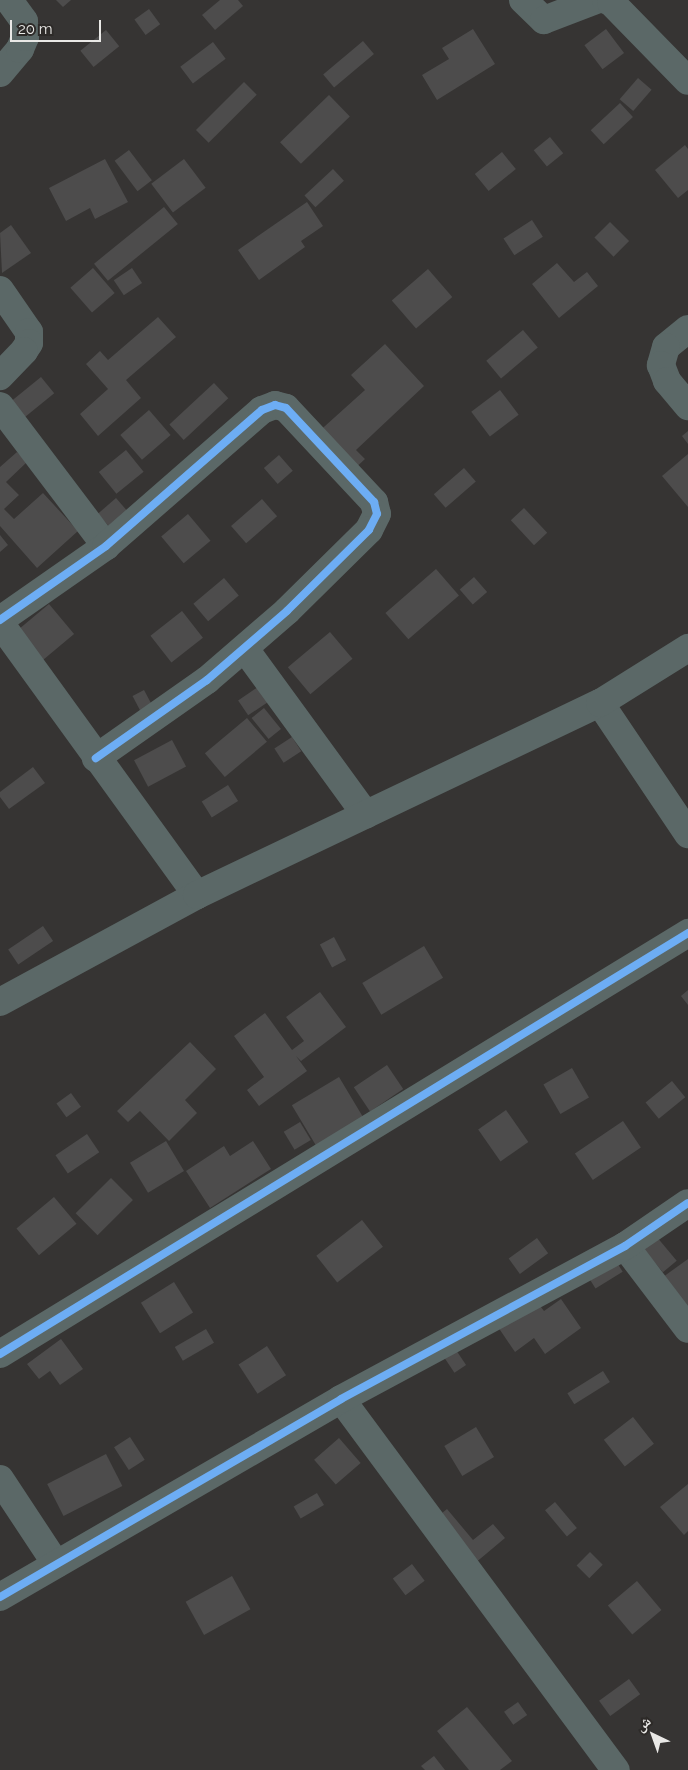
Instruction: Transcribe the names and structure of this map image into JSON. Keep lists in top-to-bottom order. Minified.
{"scale_bar":"20 m","north":"top left"}
